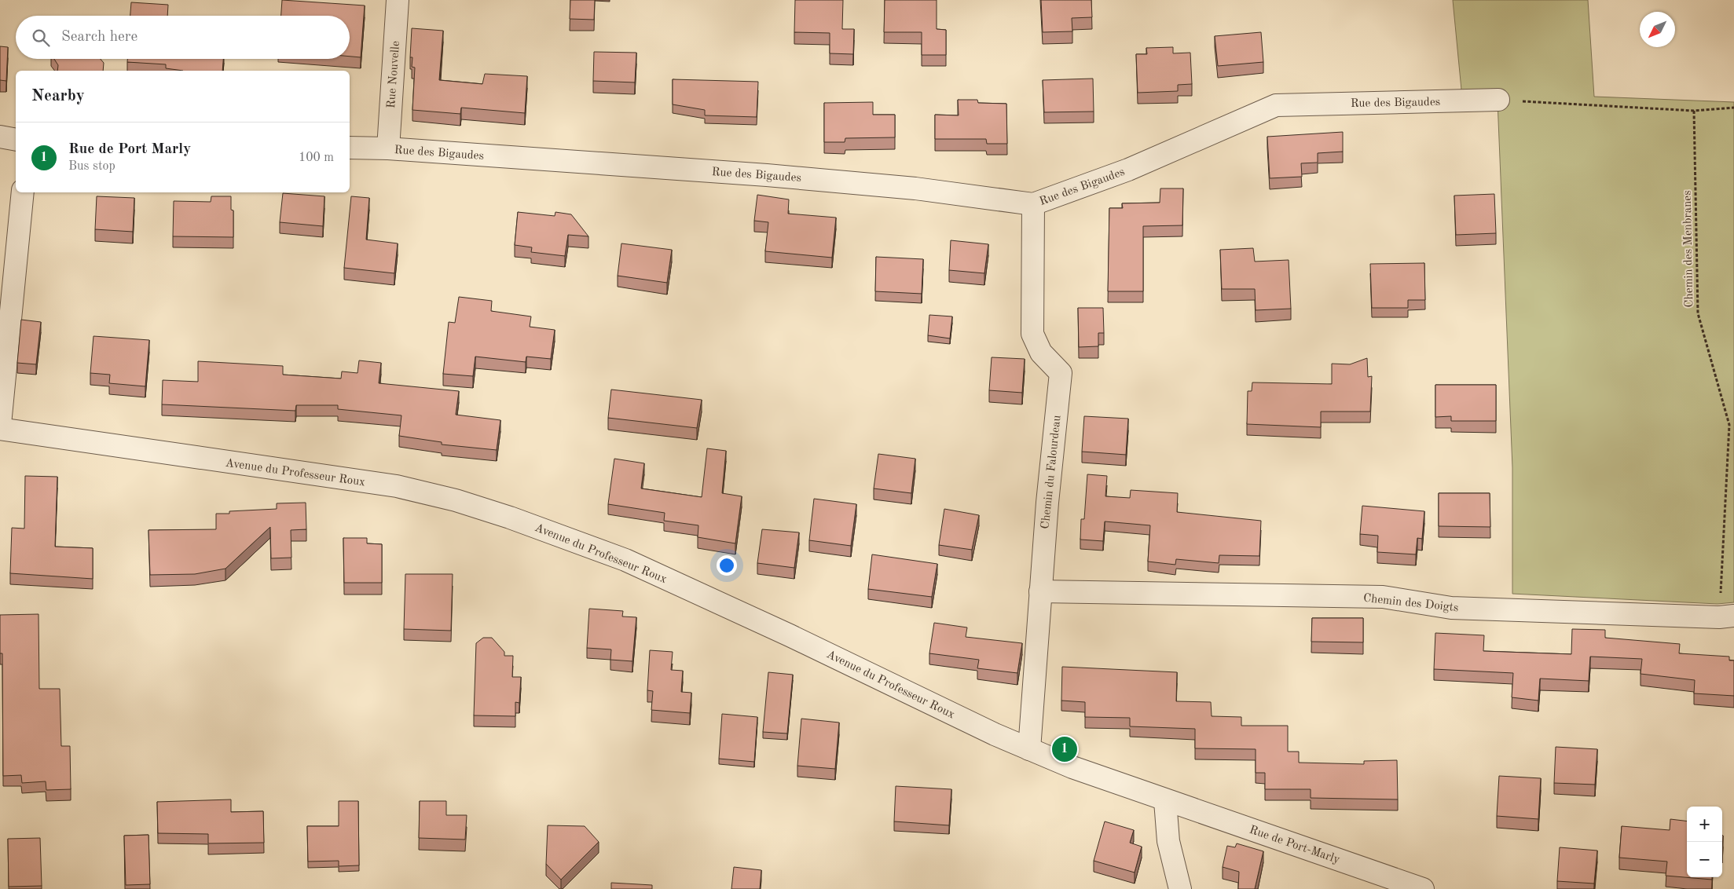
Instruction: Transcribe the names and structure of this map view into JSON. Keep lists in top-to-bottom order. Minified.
{"streets":{"street":["Rue Nouvelle","Rue des Bigaudes","Avenue du Professeur Roux","Chemin du Falourdeau","Chemin des Doigts","Rue de Port-Marly"],"path":["Chemin des Menbranes"]},"crossings":[["Rue Nouvelle","Rue des Bigaudes"],["Rue des Bigaudes","Chemin du Falourdeau"],["Chemin des Menbranes","Chemin des Doigts"],["Avenue du Professeur Roux","Chemin du Falourdeau"],["Avenue du Professeur Roux","Rue de Port-Marly"],["Chemin du Falourdeau","Chemin des Doigts"]],"north":"bottom left","page":{"search":"Search here","heading":"Nearby","list":[{"mark":"1","name":"Rue de Port Marly","note":"Bus stop","value":"100 m"}],"pins":"1","map_buttons":["+","−"]}}
